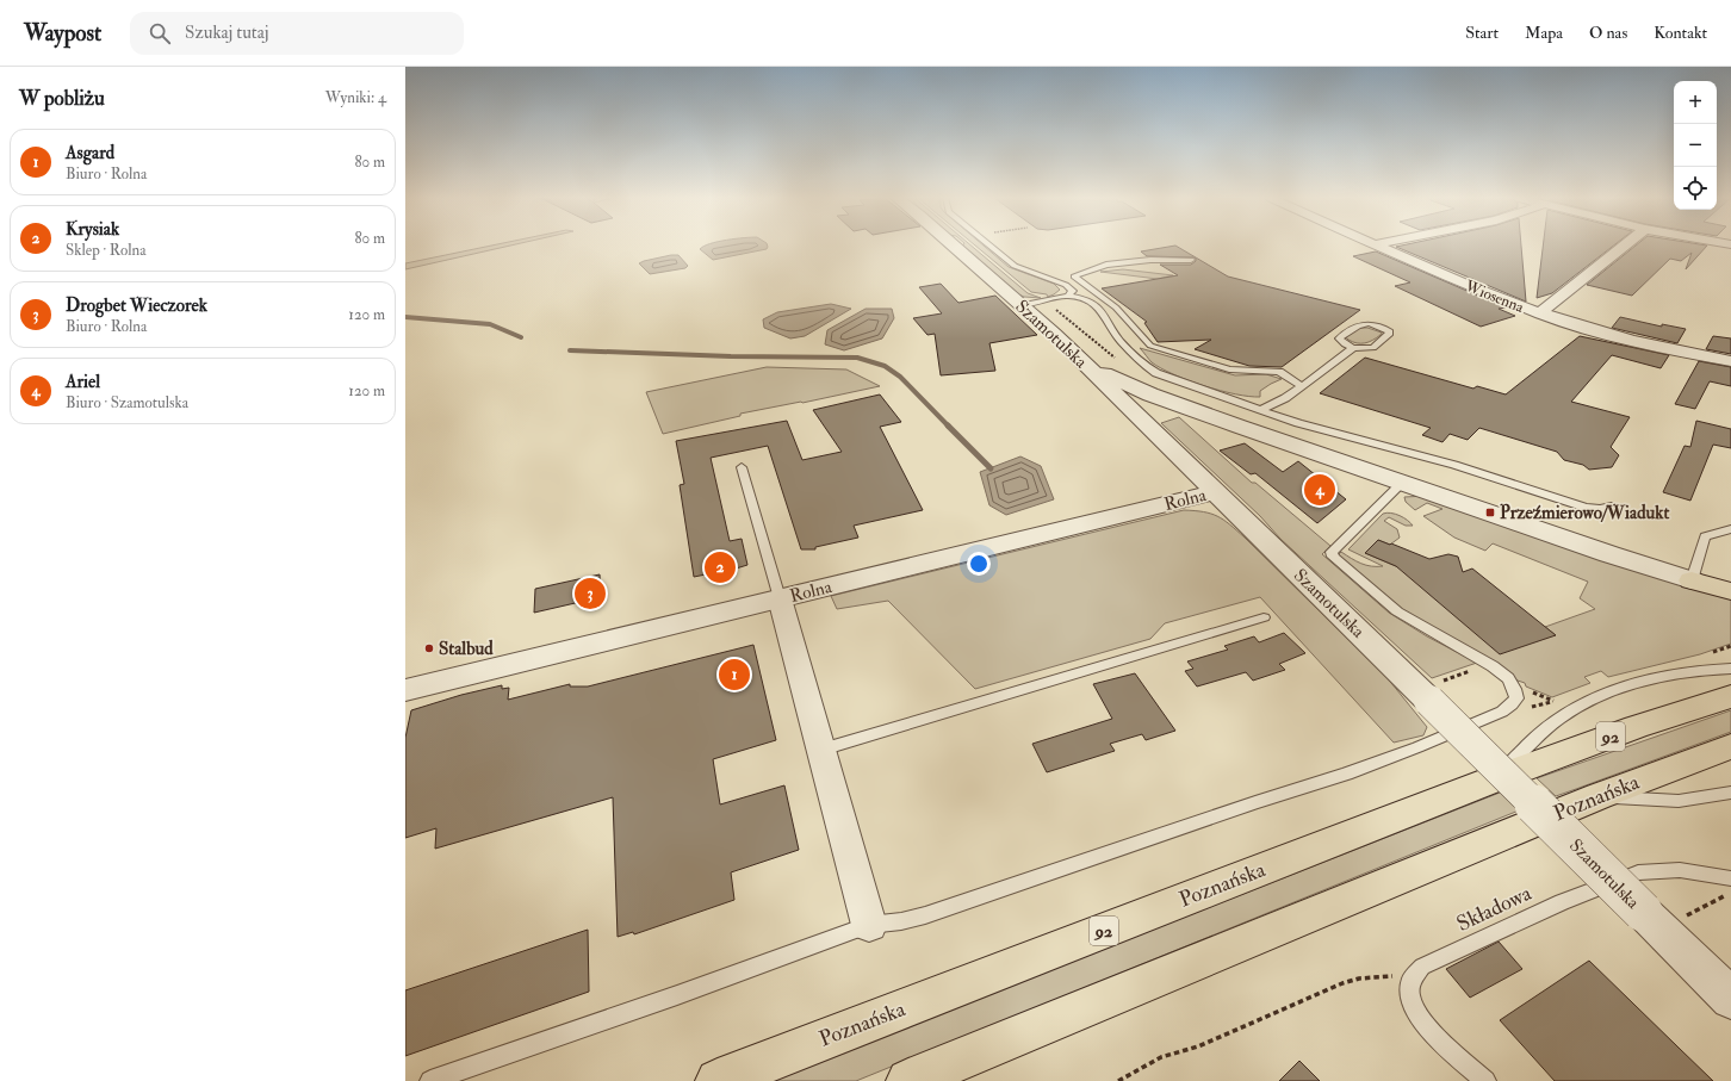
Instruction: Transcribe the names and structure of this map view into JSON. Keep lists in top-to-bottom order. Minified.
{"streets":{"main road":["92","Poznańska"],"street":["Wiosenna","Szamotulska","Rolna"],"lane":["Składowa"]},"crossings":[["Szamotulska","Rolna"]],"places":{"transit":["Przeźmierowo/Wiadukt"],"other":["Stalbud"]},"page":{"header":"Waypost","search":"Szukaj tutaj","nav":["Start","Mapa","O nas","Kontakt"],"heading":["W pobliżu","Wyniki: 4"],"map_buttons":["+","−"],"list":[{"mark":"1","name":"Asgard","note":"Biuro · Rolna","value":"80 m"},{"mark":"2","name":"Krysiak","note":"Sklep · Rolna","value":"80 m"},{"mark":"3","name":"Drogbet Wieczorek","note":"Biuro · Rolna","value":"120 m"},{"mark":"4","name":"Ariel","note":"Biuro · Szamotulska","value":"120 m"}],"pins":["4","2","3","1"]}}
